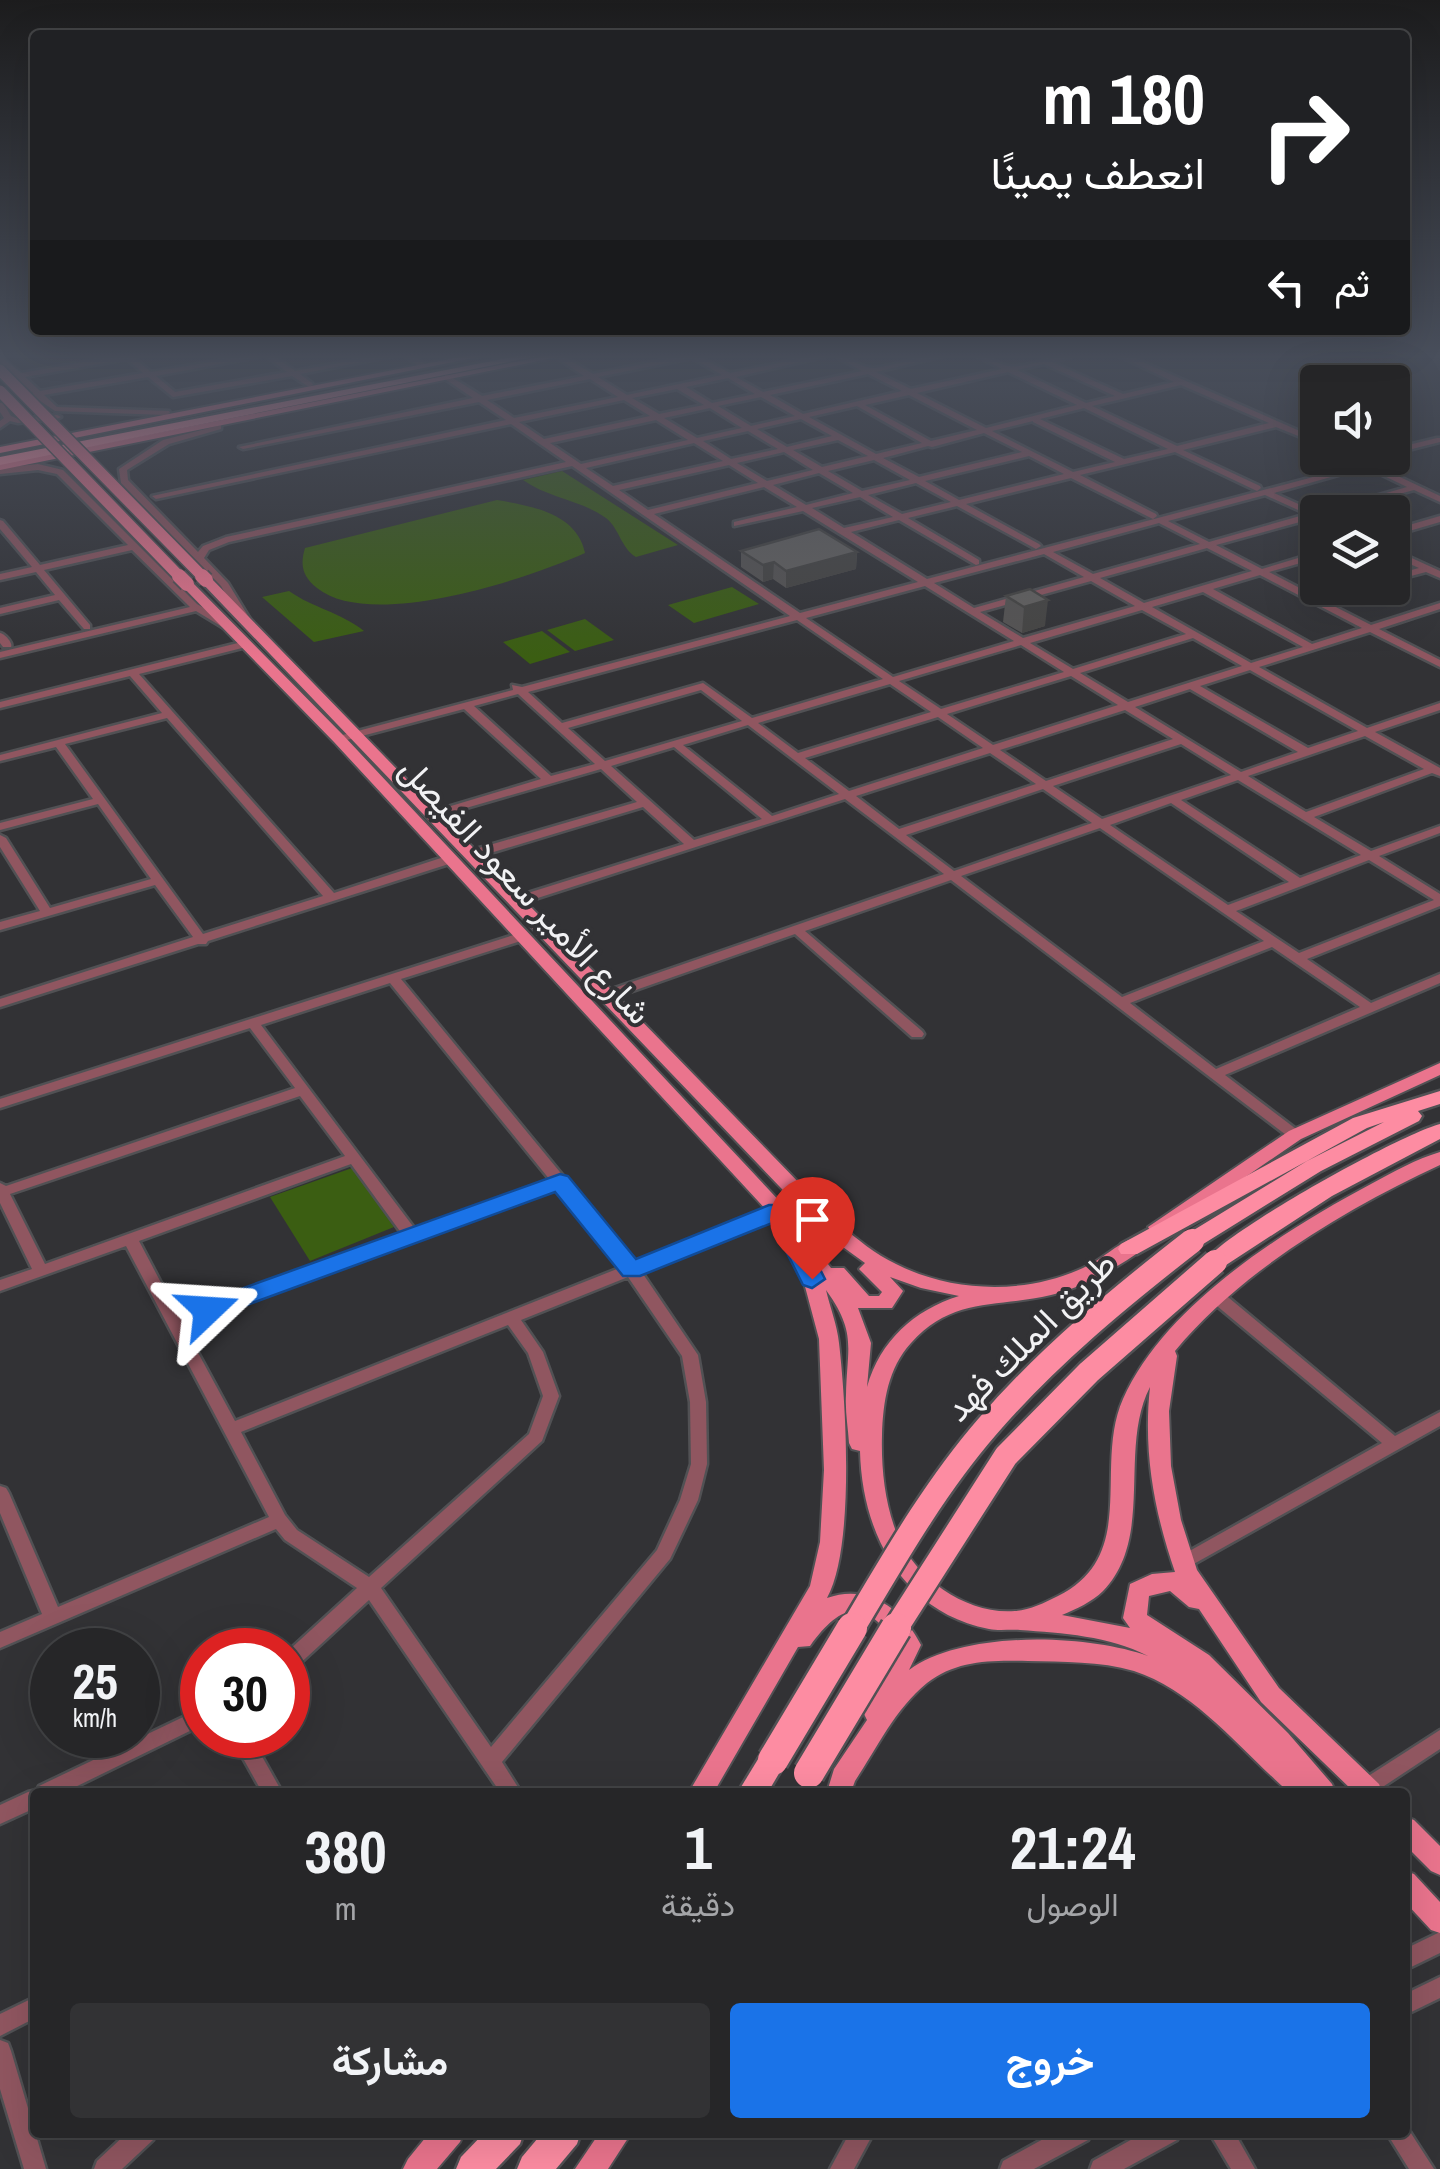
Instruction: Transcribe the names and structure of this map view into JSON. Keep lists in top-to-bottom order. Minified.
{"streets":{"highway":["طريق الملك فهد"],"main road":["شارع الأمير سعود الفيصل"]},"page":{"turn":["180 m","انعطف يمينًا"],"then":"ثم","speed":"25 km/h","limit":"30","eta":["21:24","الوصول","1","دقيقة","380","m"],"buttons":["خروج","مشاركة"]}}
